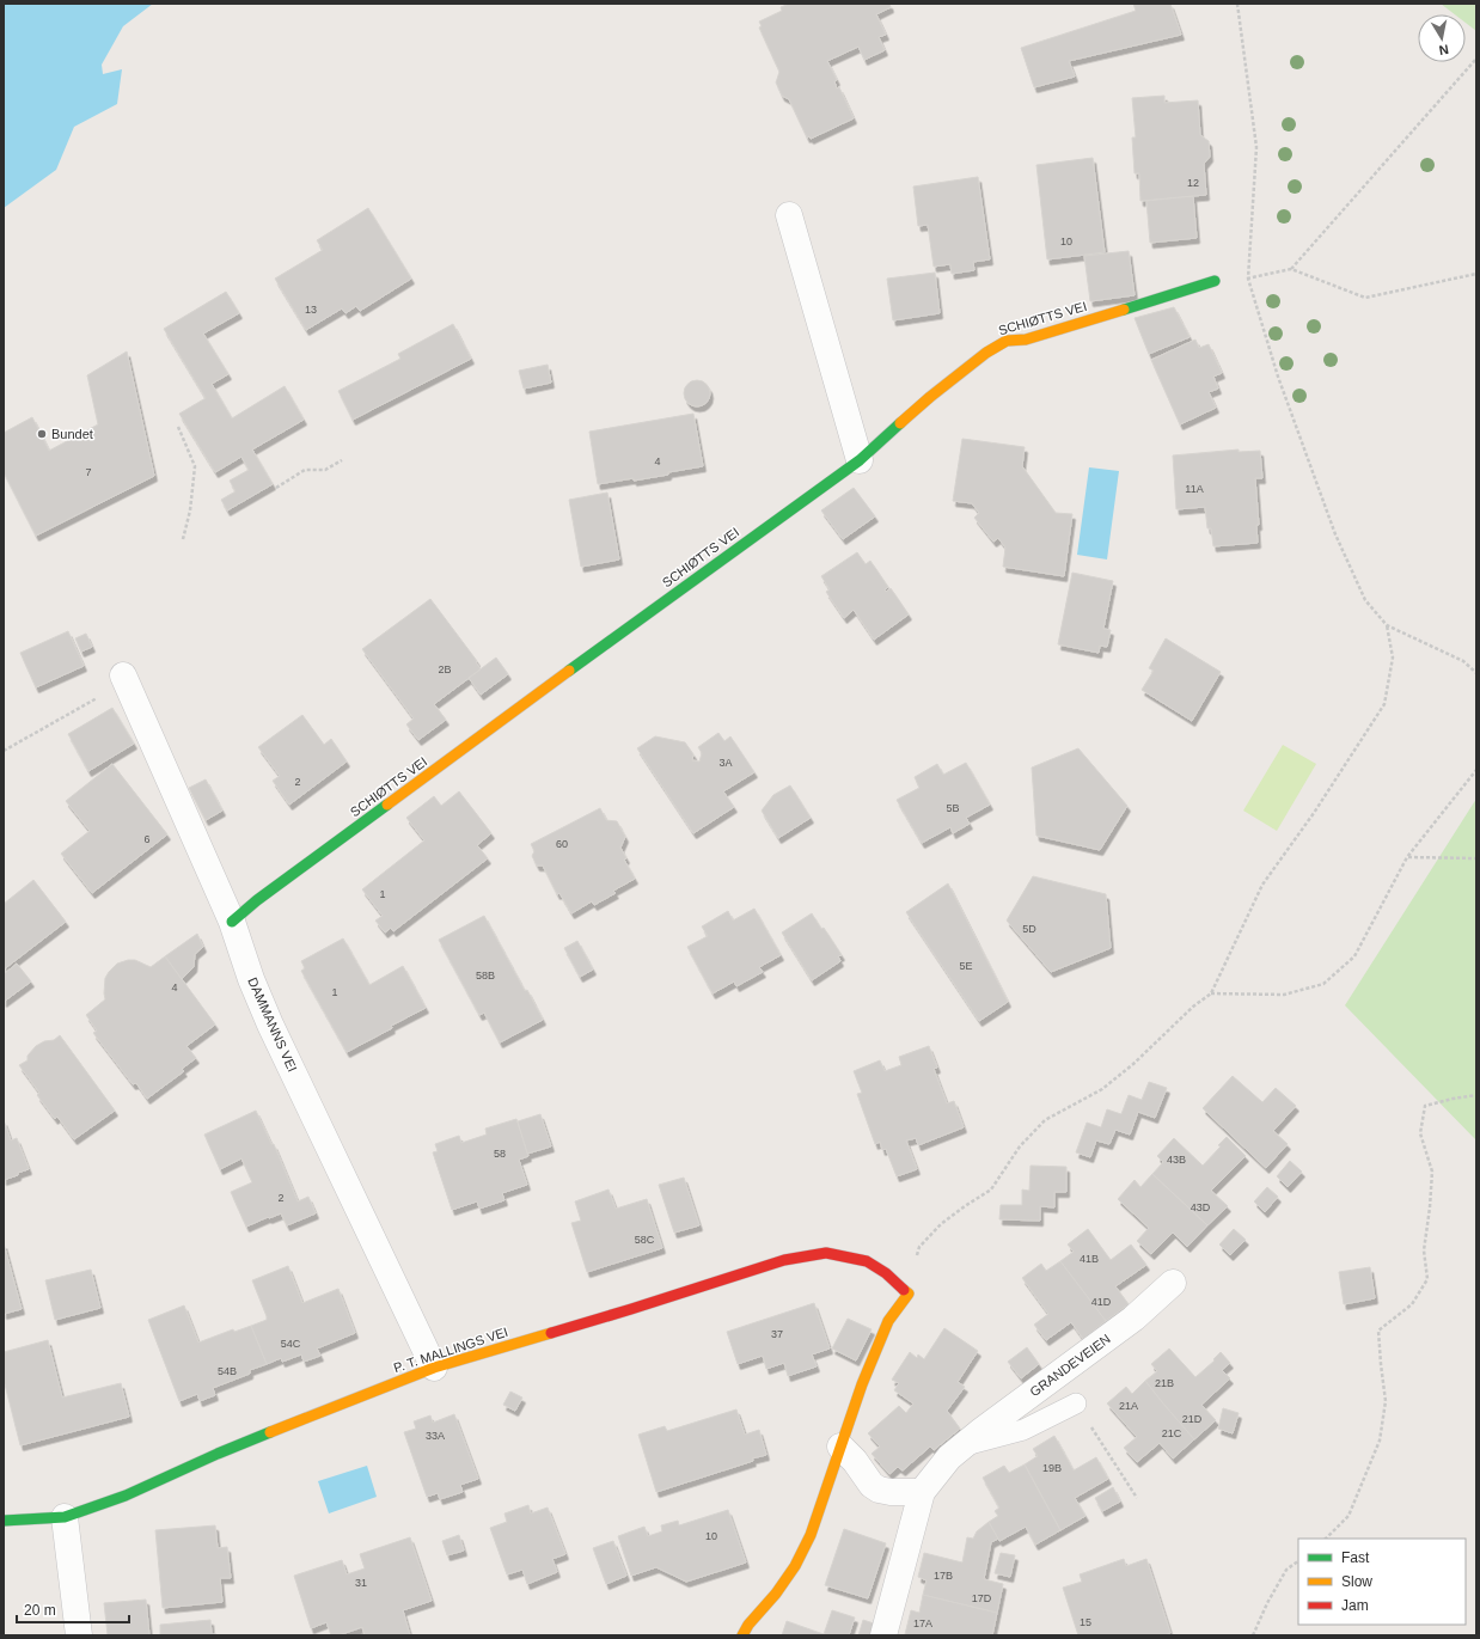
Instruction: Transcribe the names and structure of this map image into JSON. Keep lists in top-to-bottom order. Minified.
{"streets":{"street":["SCHIØTTS VEI","DAMMANNS VEI","P. T. MALLINGS VEI","GRANDEVEIEN"]},"crossings":[["SCHIØTTS VEI","DAMMANNS VEI"],["DAMMANNS VEI","P. T. MALLINGS VEI"]],"places":["Bundet"],"house_numbers":["12","10","13","4","7","11A","2B","3A","2","5B","6","60","1","5D","5E","58B","4","1","58","43B","2","43D","58C","41B","41D","37","54C","54B","21B","21A","21D","21C","33A","19B","10","17B","31","17D","15","17A"],"legend":["Fast","Slow","Jam"],"scale_bar":"20 m","north":"bottom"}
